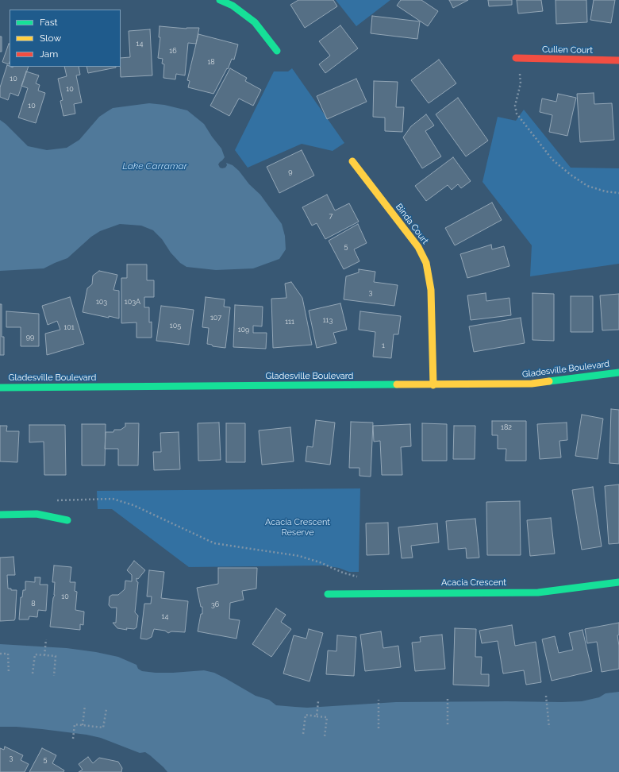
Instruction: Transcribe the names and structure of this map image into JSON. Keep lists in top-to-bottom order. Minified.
{"streets":{"street":["Cullen Court","Binda Court","Gladesville Boulevard","Acacia Crescent"]},"crossings":[["Binda Court","Gladesville Boulevard"]],"water":["Lake Carramar"],"parks":["Acacia Crescent Reserve"],"house_numbers":["14","16","18","10","10","10","9","7","5","3","103","103A","107","113","111","105","101","109","99","1","182","10","8","36","14","3","5"],"legend":["Fast","Slow","Jam"]}
